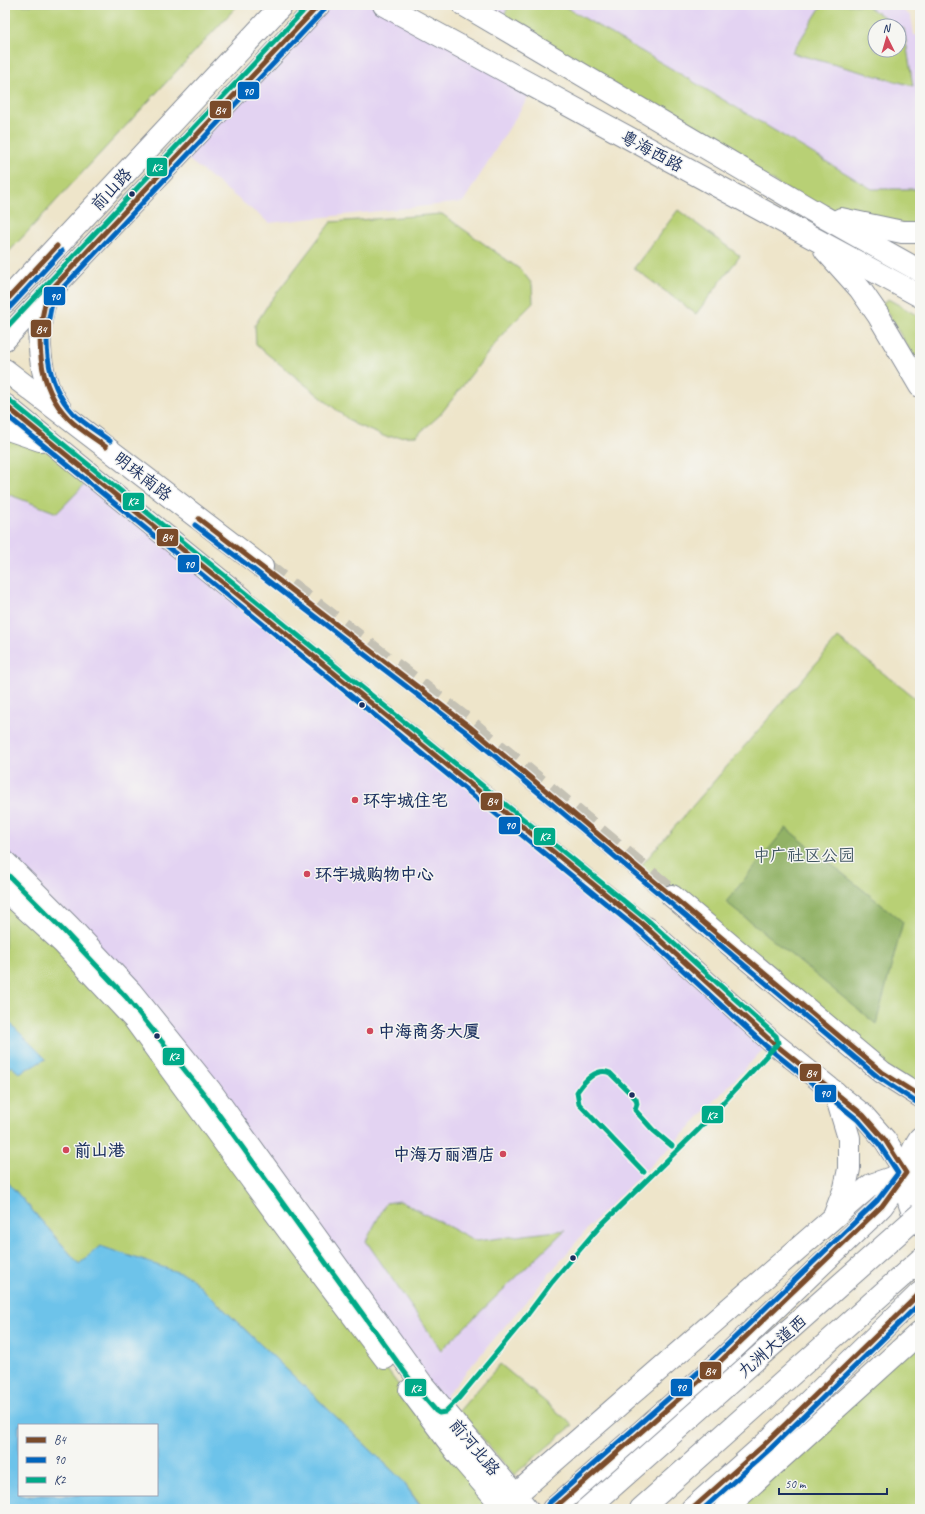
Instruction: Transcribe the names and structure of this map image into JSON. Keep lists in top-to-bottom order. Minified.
{"streets":{"main road":["粤海西路","前山路","明珠南路","九洲大道西","前河北路"]},"parks":["中广社区公园"],"places":["环宇城住宅","环宇城购物中心","中海商务大厦","前山港","中海万丽酒店"],"lines":["transit line B4","transit line K2","transit line 90"],"legend":["B4","90","K2"],"scale_bar":"50 m","north":"top"}
